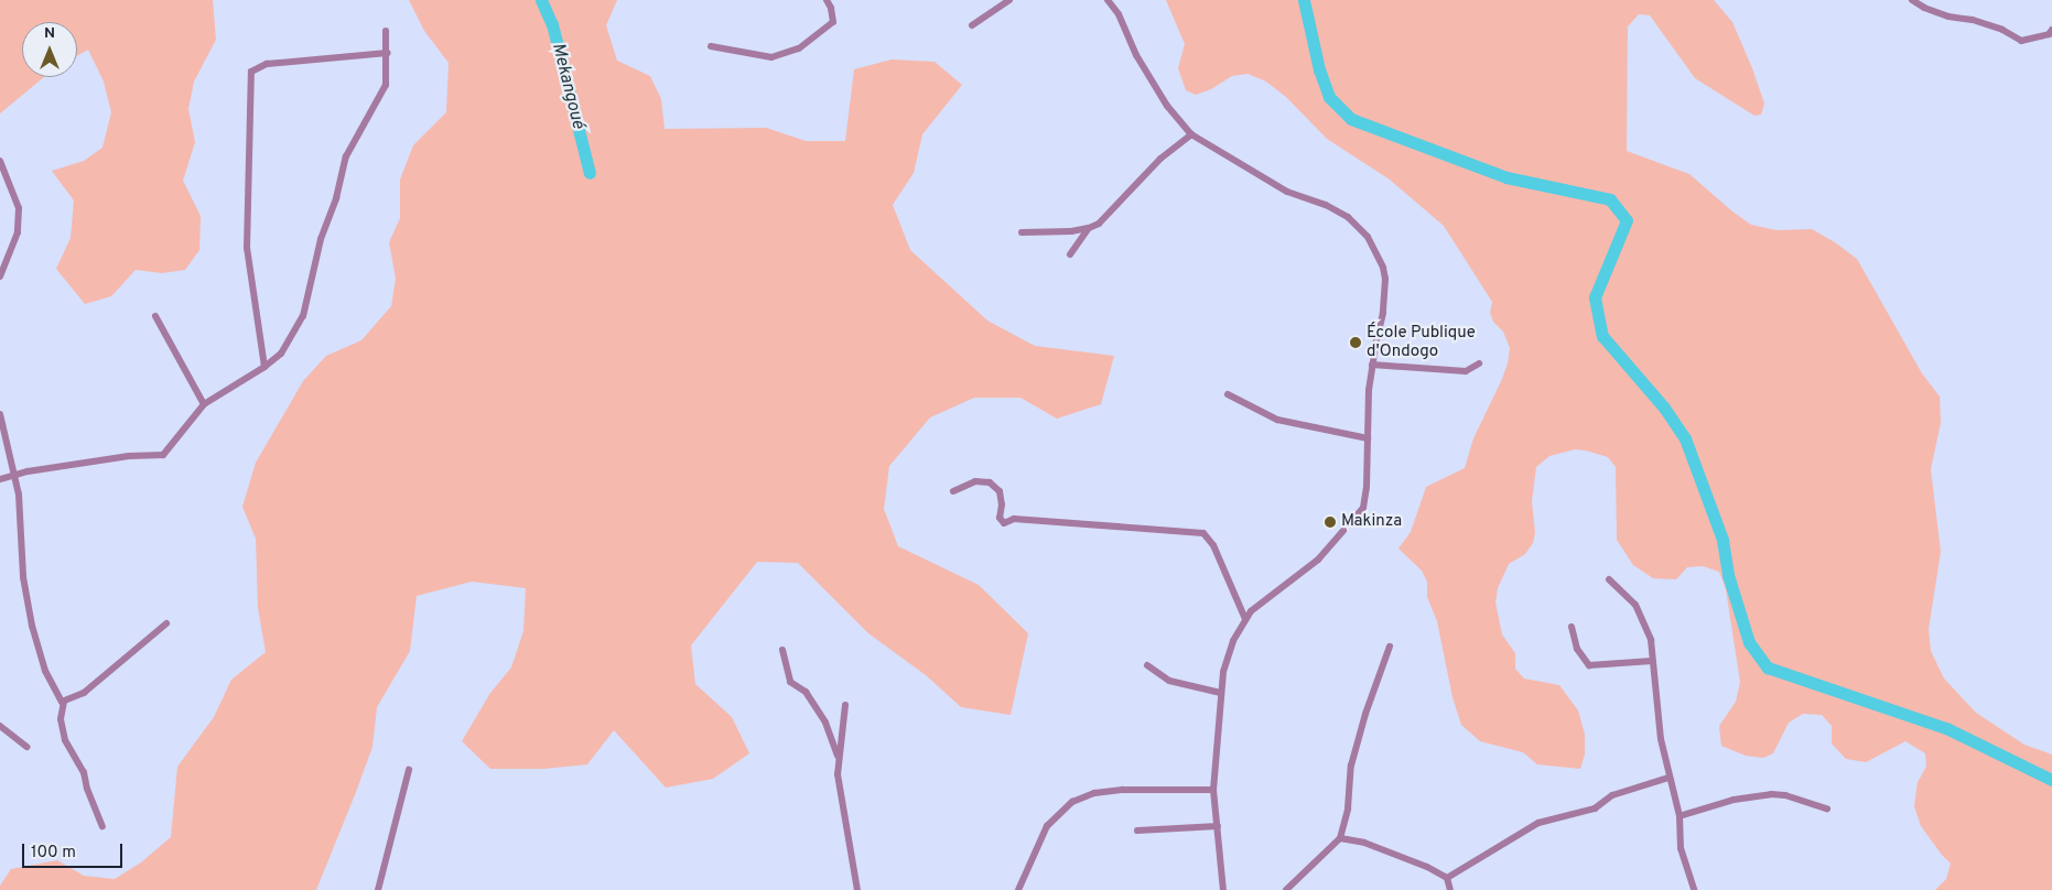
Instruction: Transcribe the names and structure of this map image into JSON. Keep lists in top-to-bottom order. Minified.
{"water":["Mekangoué"],"places":["École Publique d'Ondogo","Makinza"],"scale_bar":"100 m","north":"top"}
